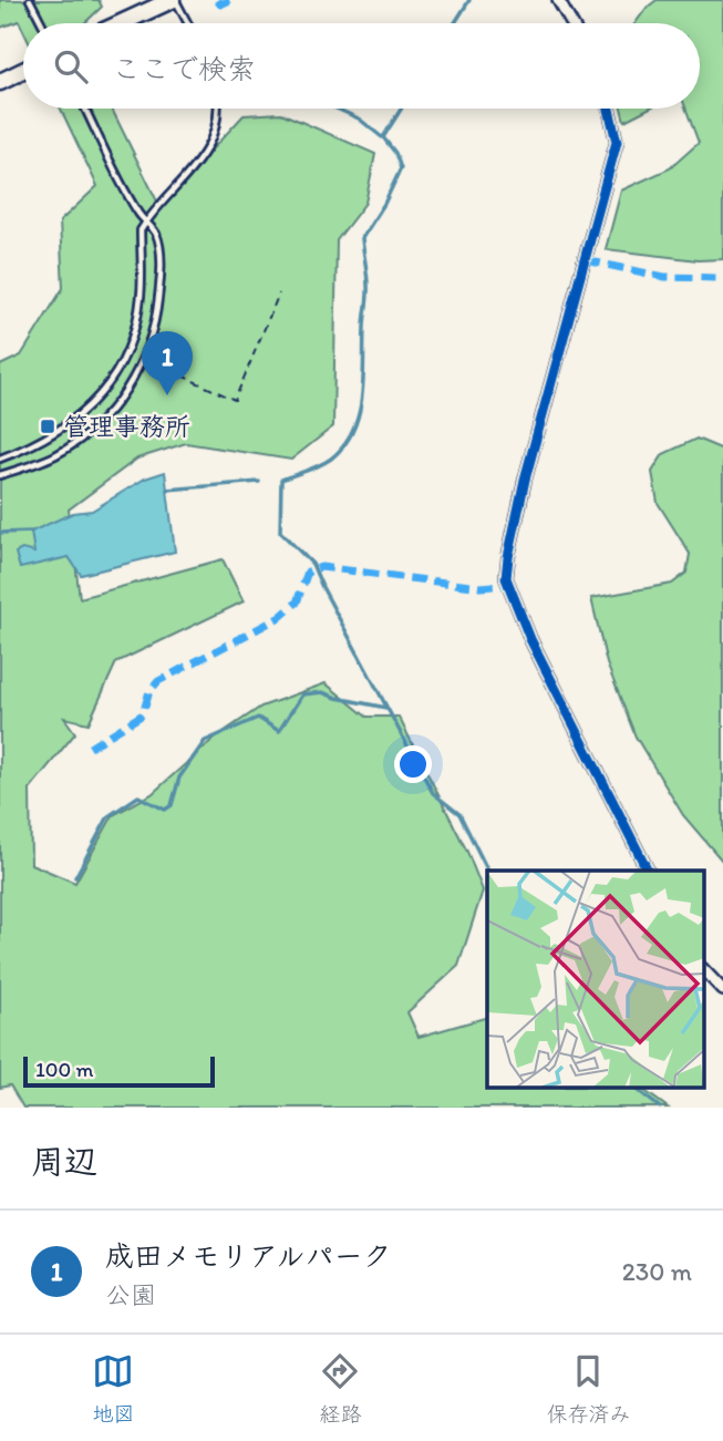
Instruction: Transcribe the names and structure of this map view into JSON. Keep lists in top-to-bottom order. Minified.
{"places":{"transit":["管理事務所"]},"scale_bar":"100 m","page":{"search":"ここで検索","pins":"1","scale":"100 m","heading":"周辺","list":[{"mark":"1","name":"成田メモリアルパーク","note":"公園","value":"230 m"}],"nav":["地図","経路","保存済み"]}}
